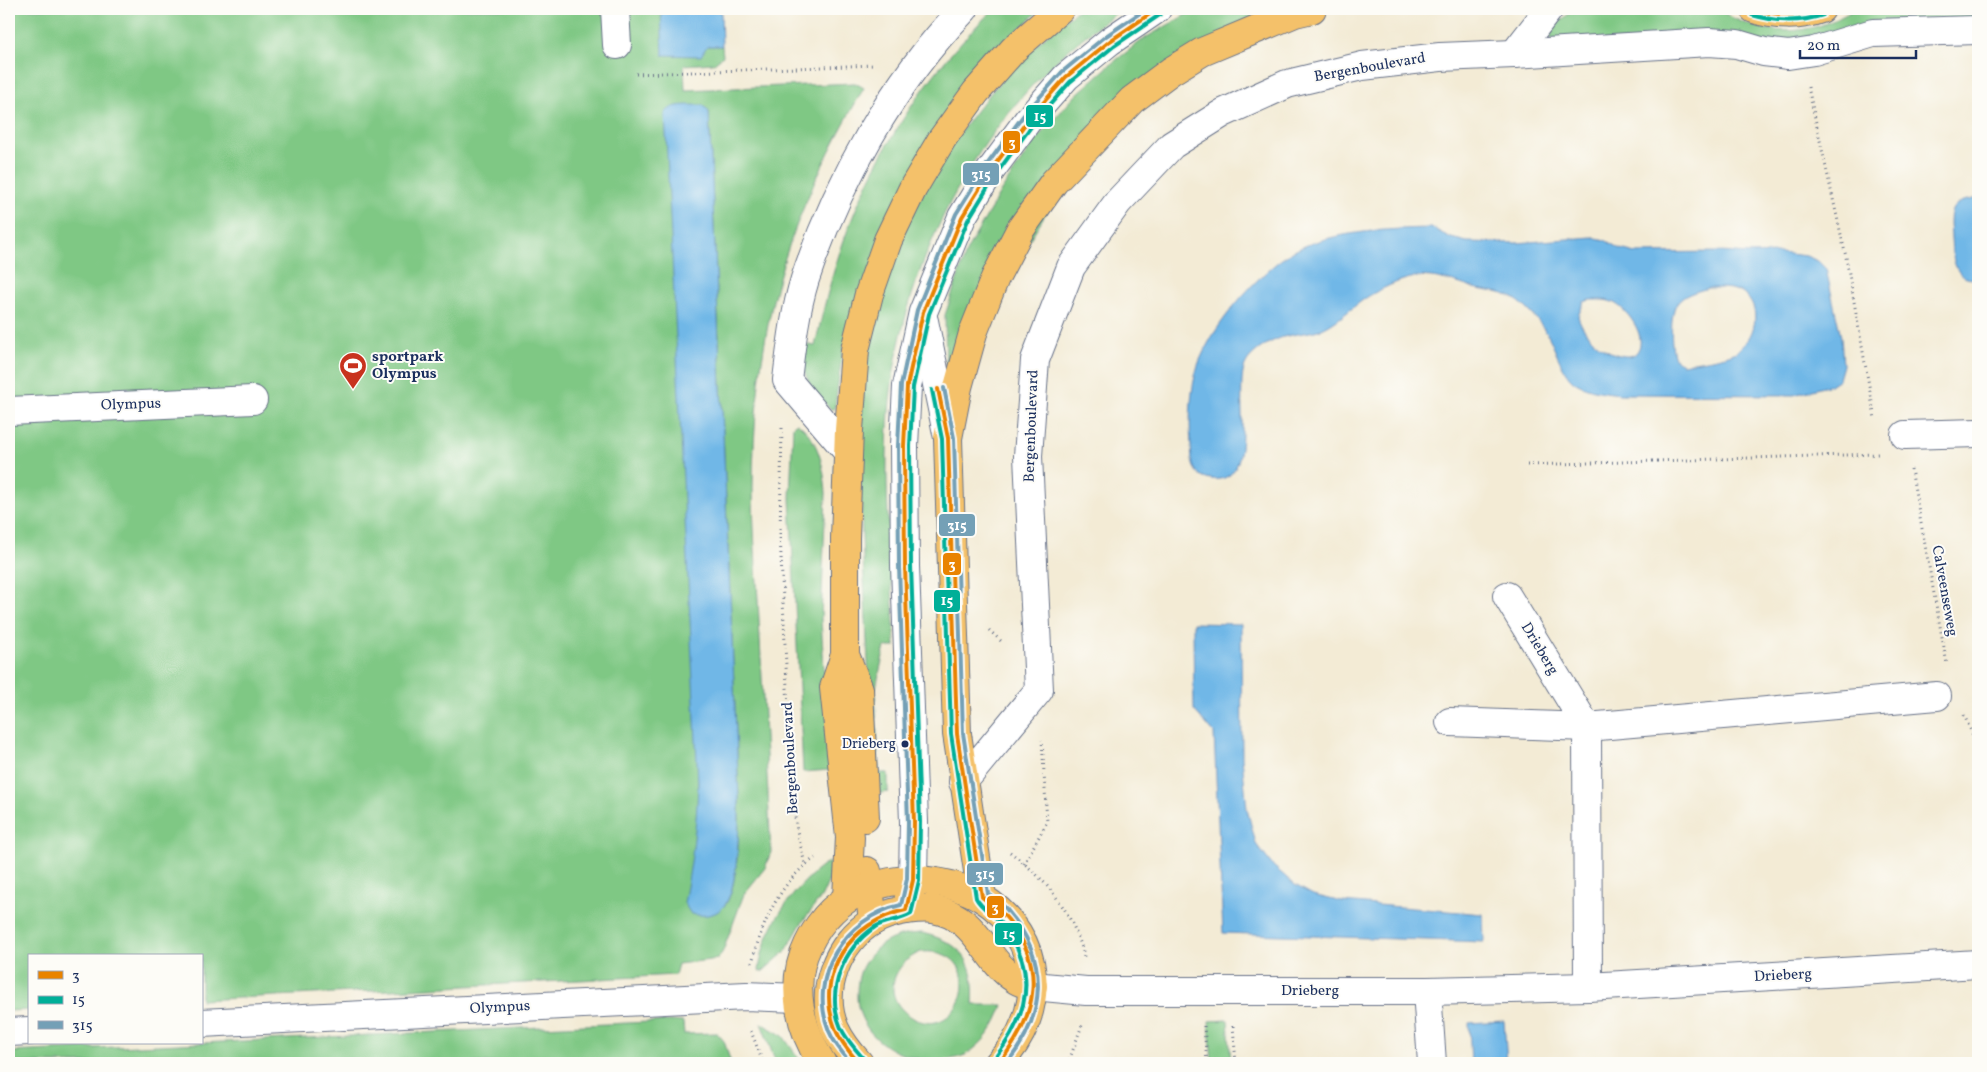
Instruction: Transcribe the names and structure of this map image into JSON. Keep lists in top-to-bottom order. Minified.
{"streets":{"street":["Bergenboulevard","Olympus","Drieberg"],"path":["Calveenseweg"]},"places":{"sports":["sportpark Olympus"],"other":["Drieberg"]},"lines":["transit line 3","transit line 315","transit line 15"],"legend":["3","15","315"],"scale_bar":"20 m"}
